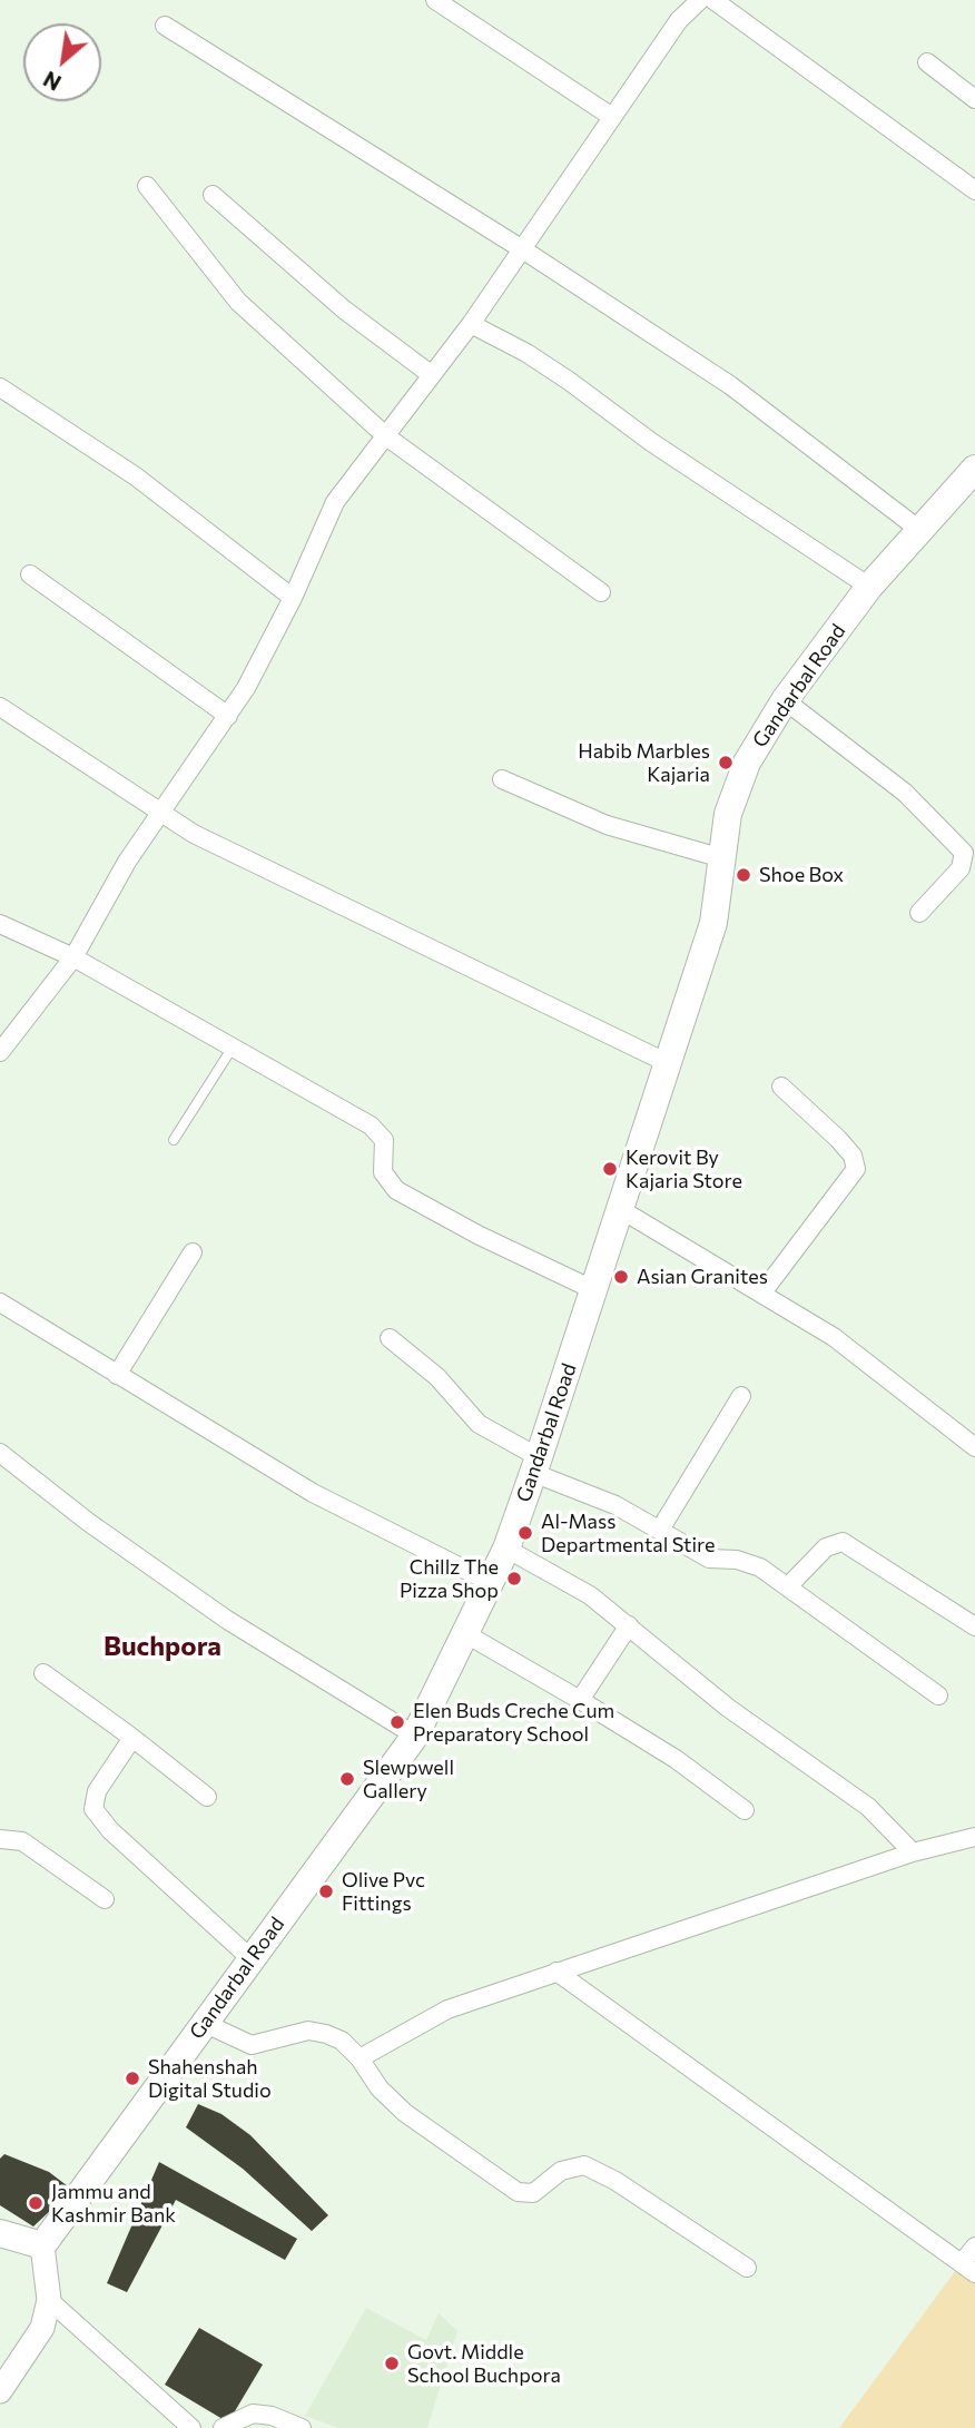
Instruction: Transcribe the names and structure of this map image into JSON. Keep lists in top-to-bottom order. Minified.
{"streets":{"main road":["Gandarbal Road"]},"districts":["Buchpora"],"places":["Habib Marbles Kajaria","Shoe Box","Kerovit By Kajaria Store","Asian Granites","Al-Mass Departmental Stire","Chillz The Pizza Shop","Elen Buds Creche Cum Preparatory School","Slewpwell Gallery","Olive Pvc Fittings","Shahenshah Digital Studio","Jammu and Kashmir Bank","Govt. Middle School Buchpora"],"north":"bottom left"}
